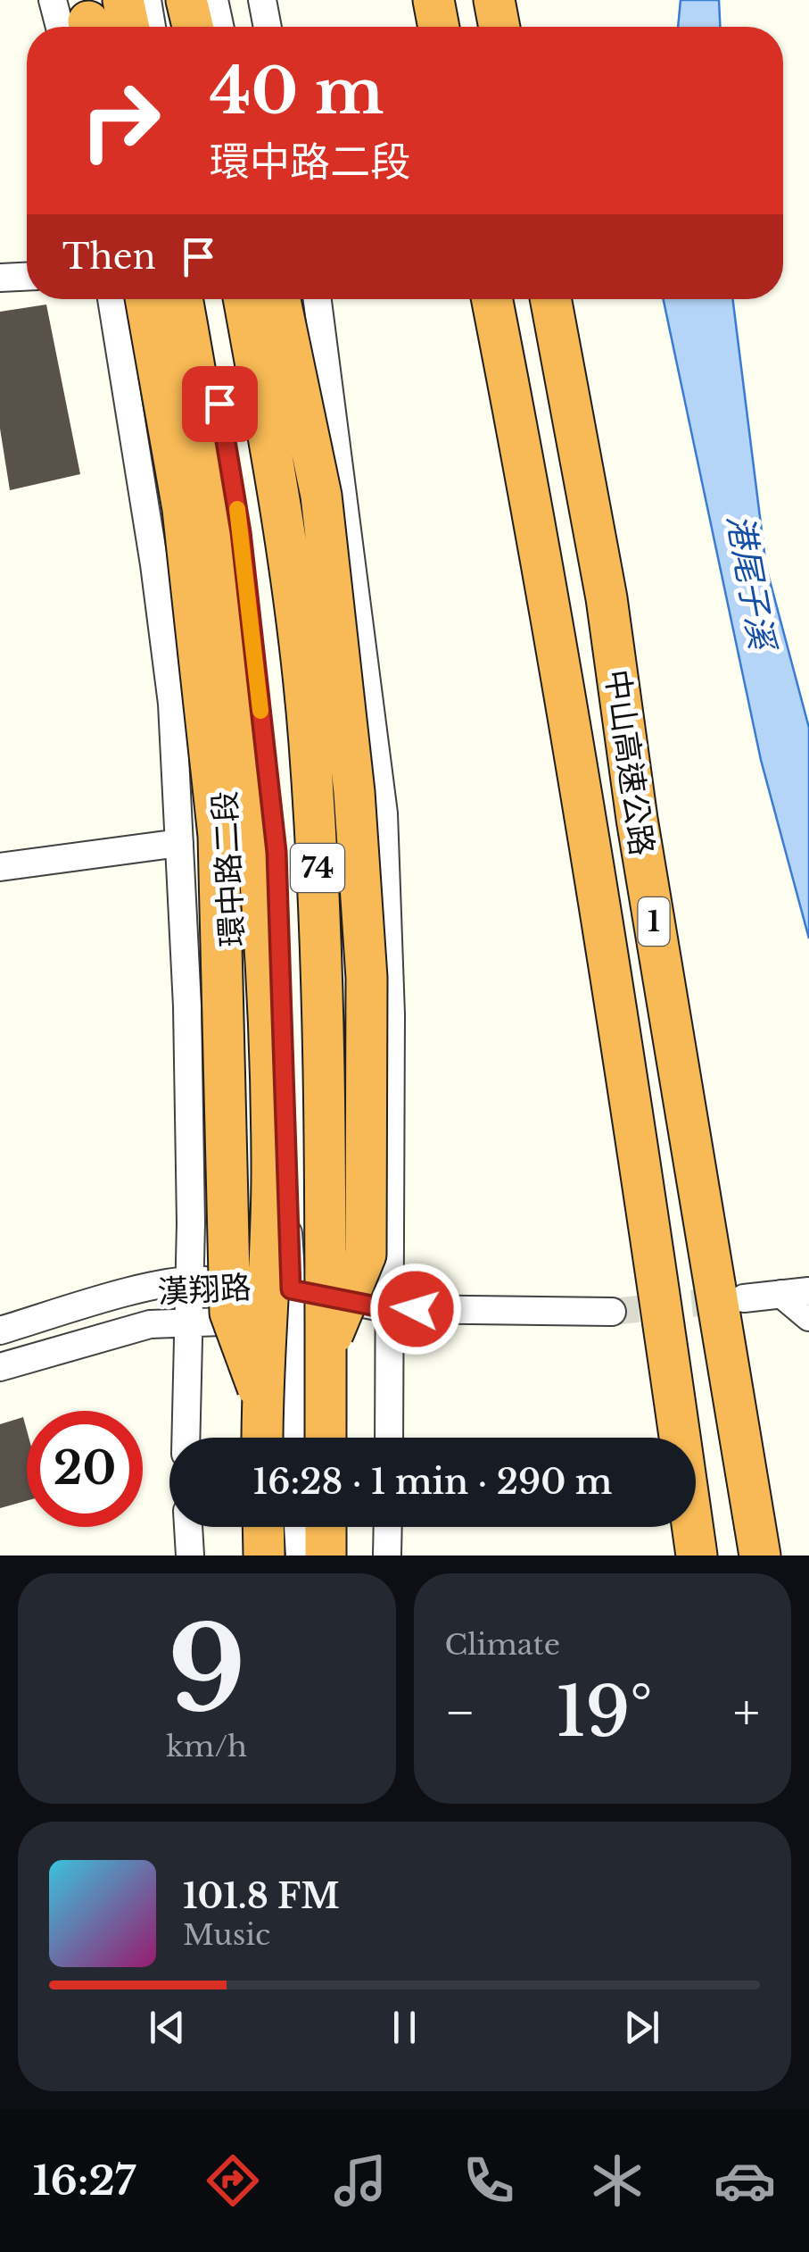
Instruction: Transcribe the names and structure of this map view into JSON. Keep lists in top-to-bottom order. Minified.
{"streets":{"highway":["中山高速公路","74","1"],"street":["環中路二段","漢翔路"]},"crossings":[["環中路二段","漢翔路"]],"water":["港尾子溪"],"page":{"turn":["40 m","環中路二段"],"then":"Then","limit":"20","trip":"16:28 · 1 min · 290 m","tile":[["9","km/h"],"Climate"],"heat":["−","19°","+"],"song":["101.8 FM","Music"],"tabs":"16:27"}}
